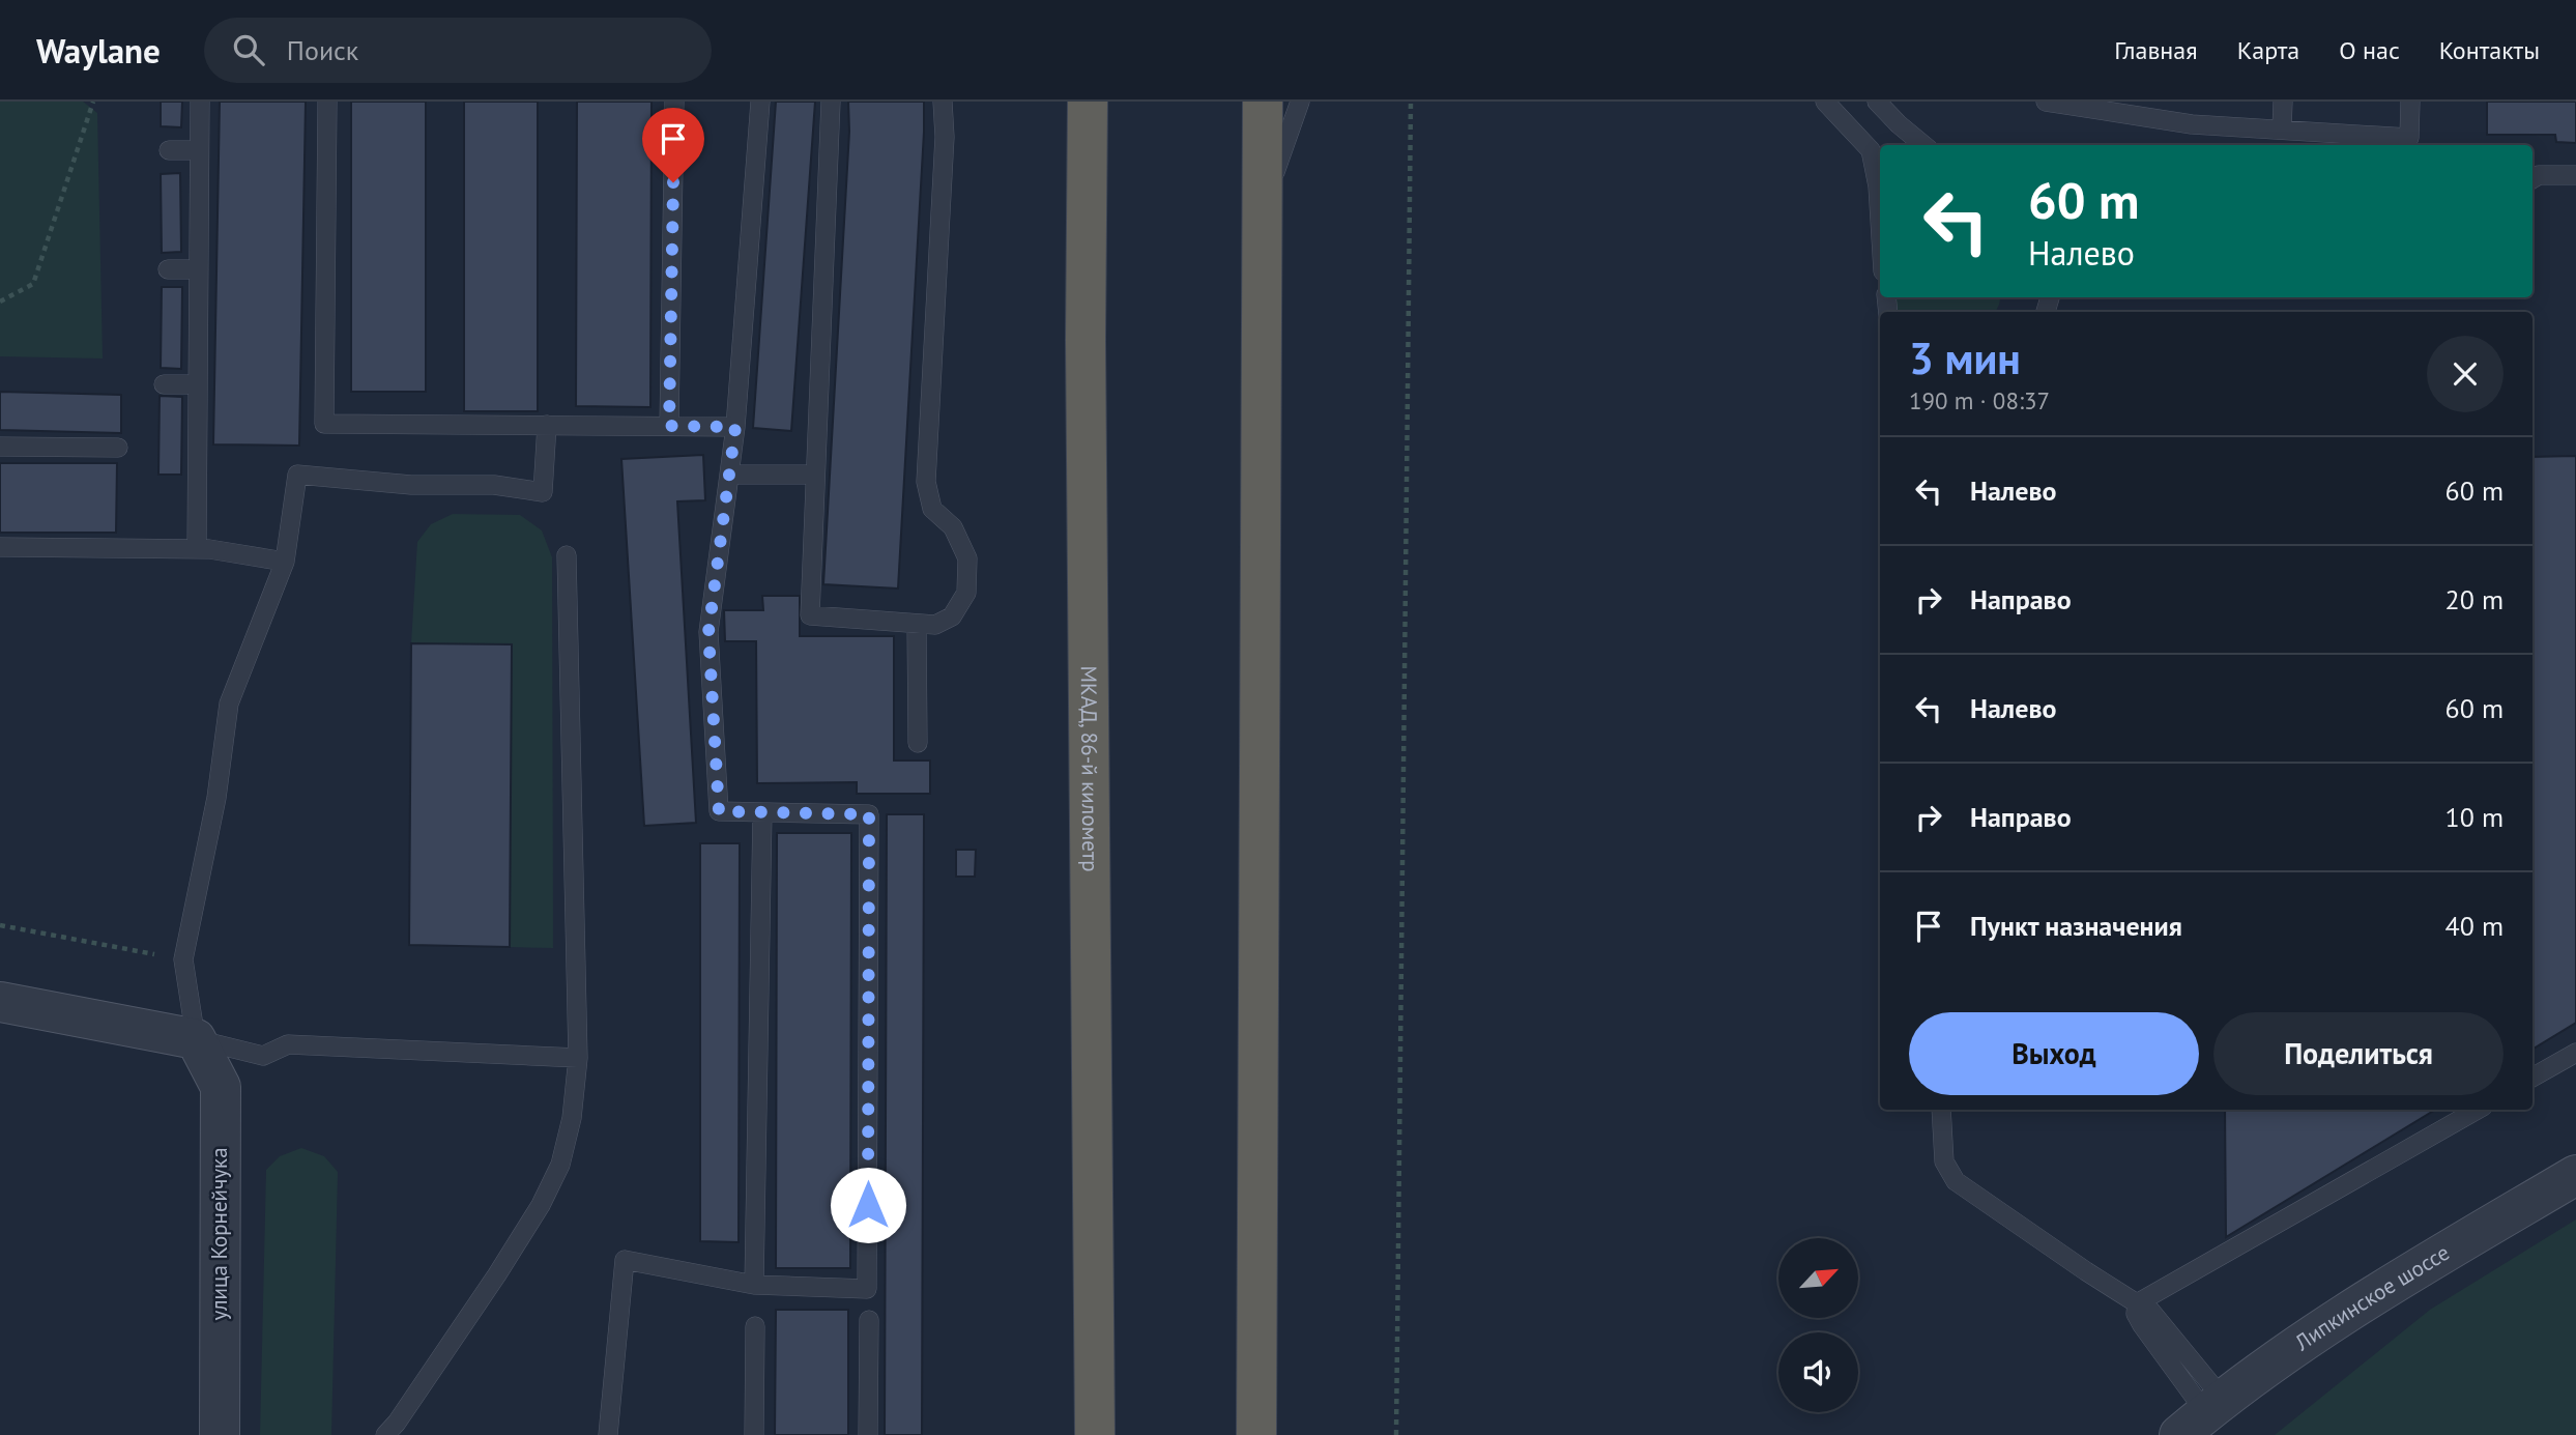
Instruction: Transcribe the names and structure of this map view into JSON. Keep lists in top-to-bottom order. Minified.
{"streets":{"highway":["МКАД, 86-й километр"],"street":["улица Корнейчука","Липкинское шоссе"]},"north":"top right","page":{"header":"Waylane","search":"Поиск","nav":["Главная","Карта","О нас","Контакты"],"turn":["60 m","Налево"],"heading":["3 мин","190 m · 08:37"],"list":[{"name":"Налево","value":"60 m"},{"name":"Направо","value":"20 m"},{"name":"Налево","value":"60 m"},{"name":"Направо","value":"10 m"},{"name":"Пункт назначения","value":"40 m"}],"buttons":["Выход","Поделиться"]}}
